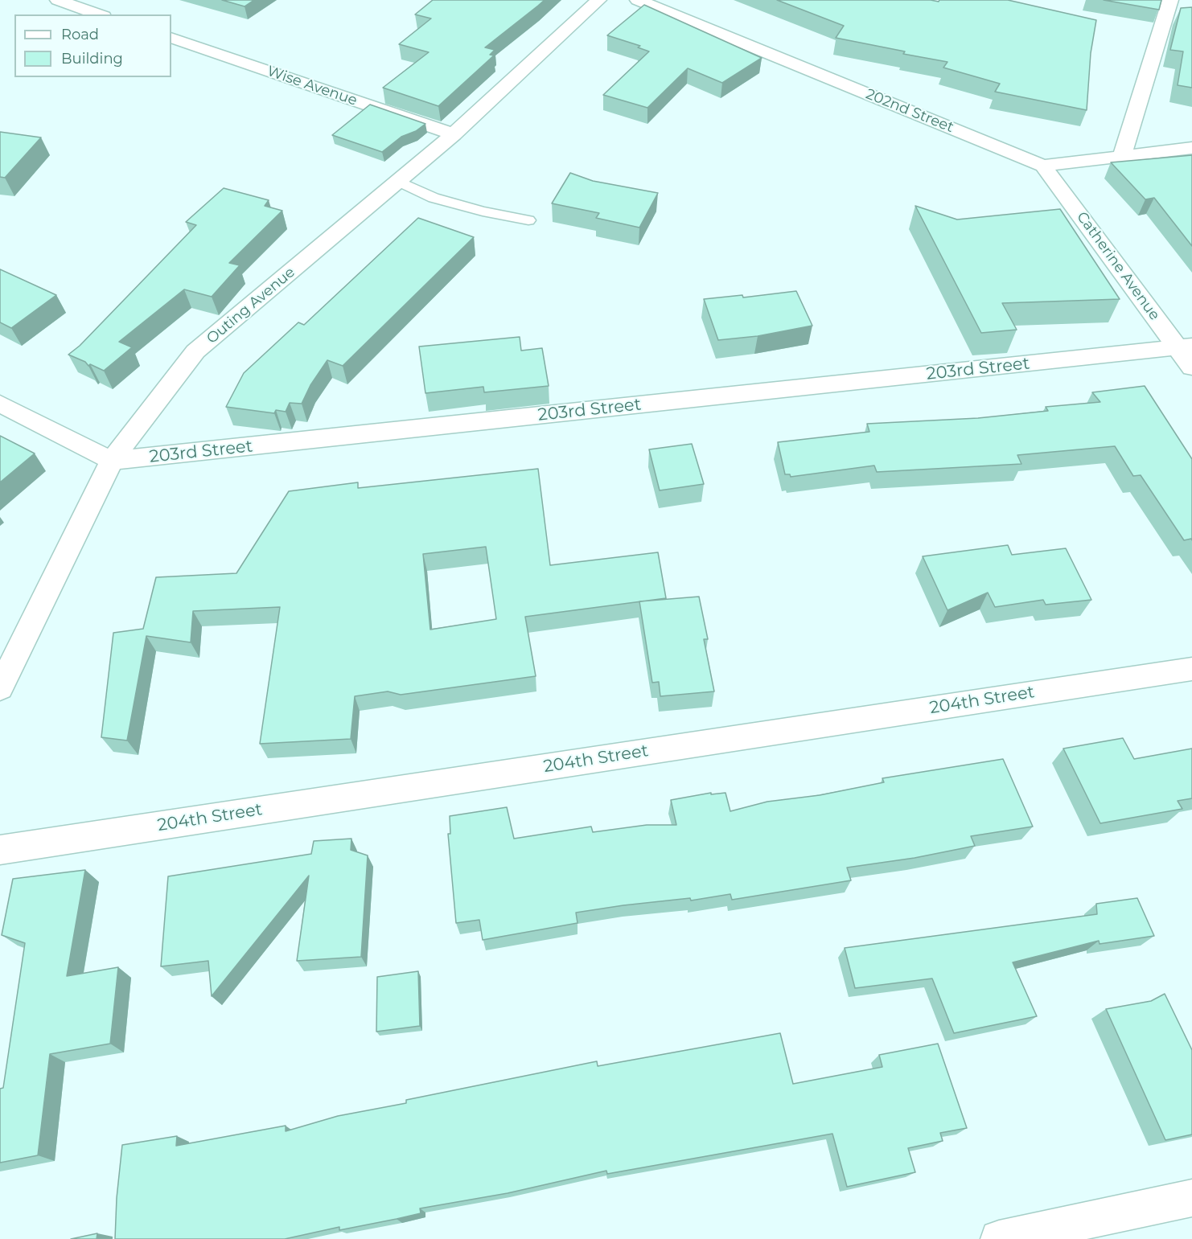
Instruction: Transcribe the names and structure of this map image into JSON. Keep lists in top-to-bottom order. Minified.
{"streets":{"street":["Wise Avenue","202nd Street","Catherine Avenue","Outing Avenue","203rd Street","204th Street"]},"crossings":[["Wise Avenue","Outing Avenue"],["202nd Street","Catherine Avenue"],["Catherine Avenue","203rd Street"],["Outing Avenue","203rd Street"]],"legend":["Road","Building"]}
